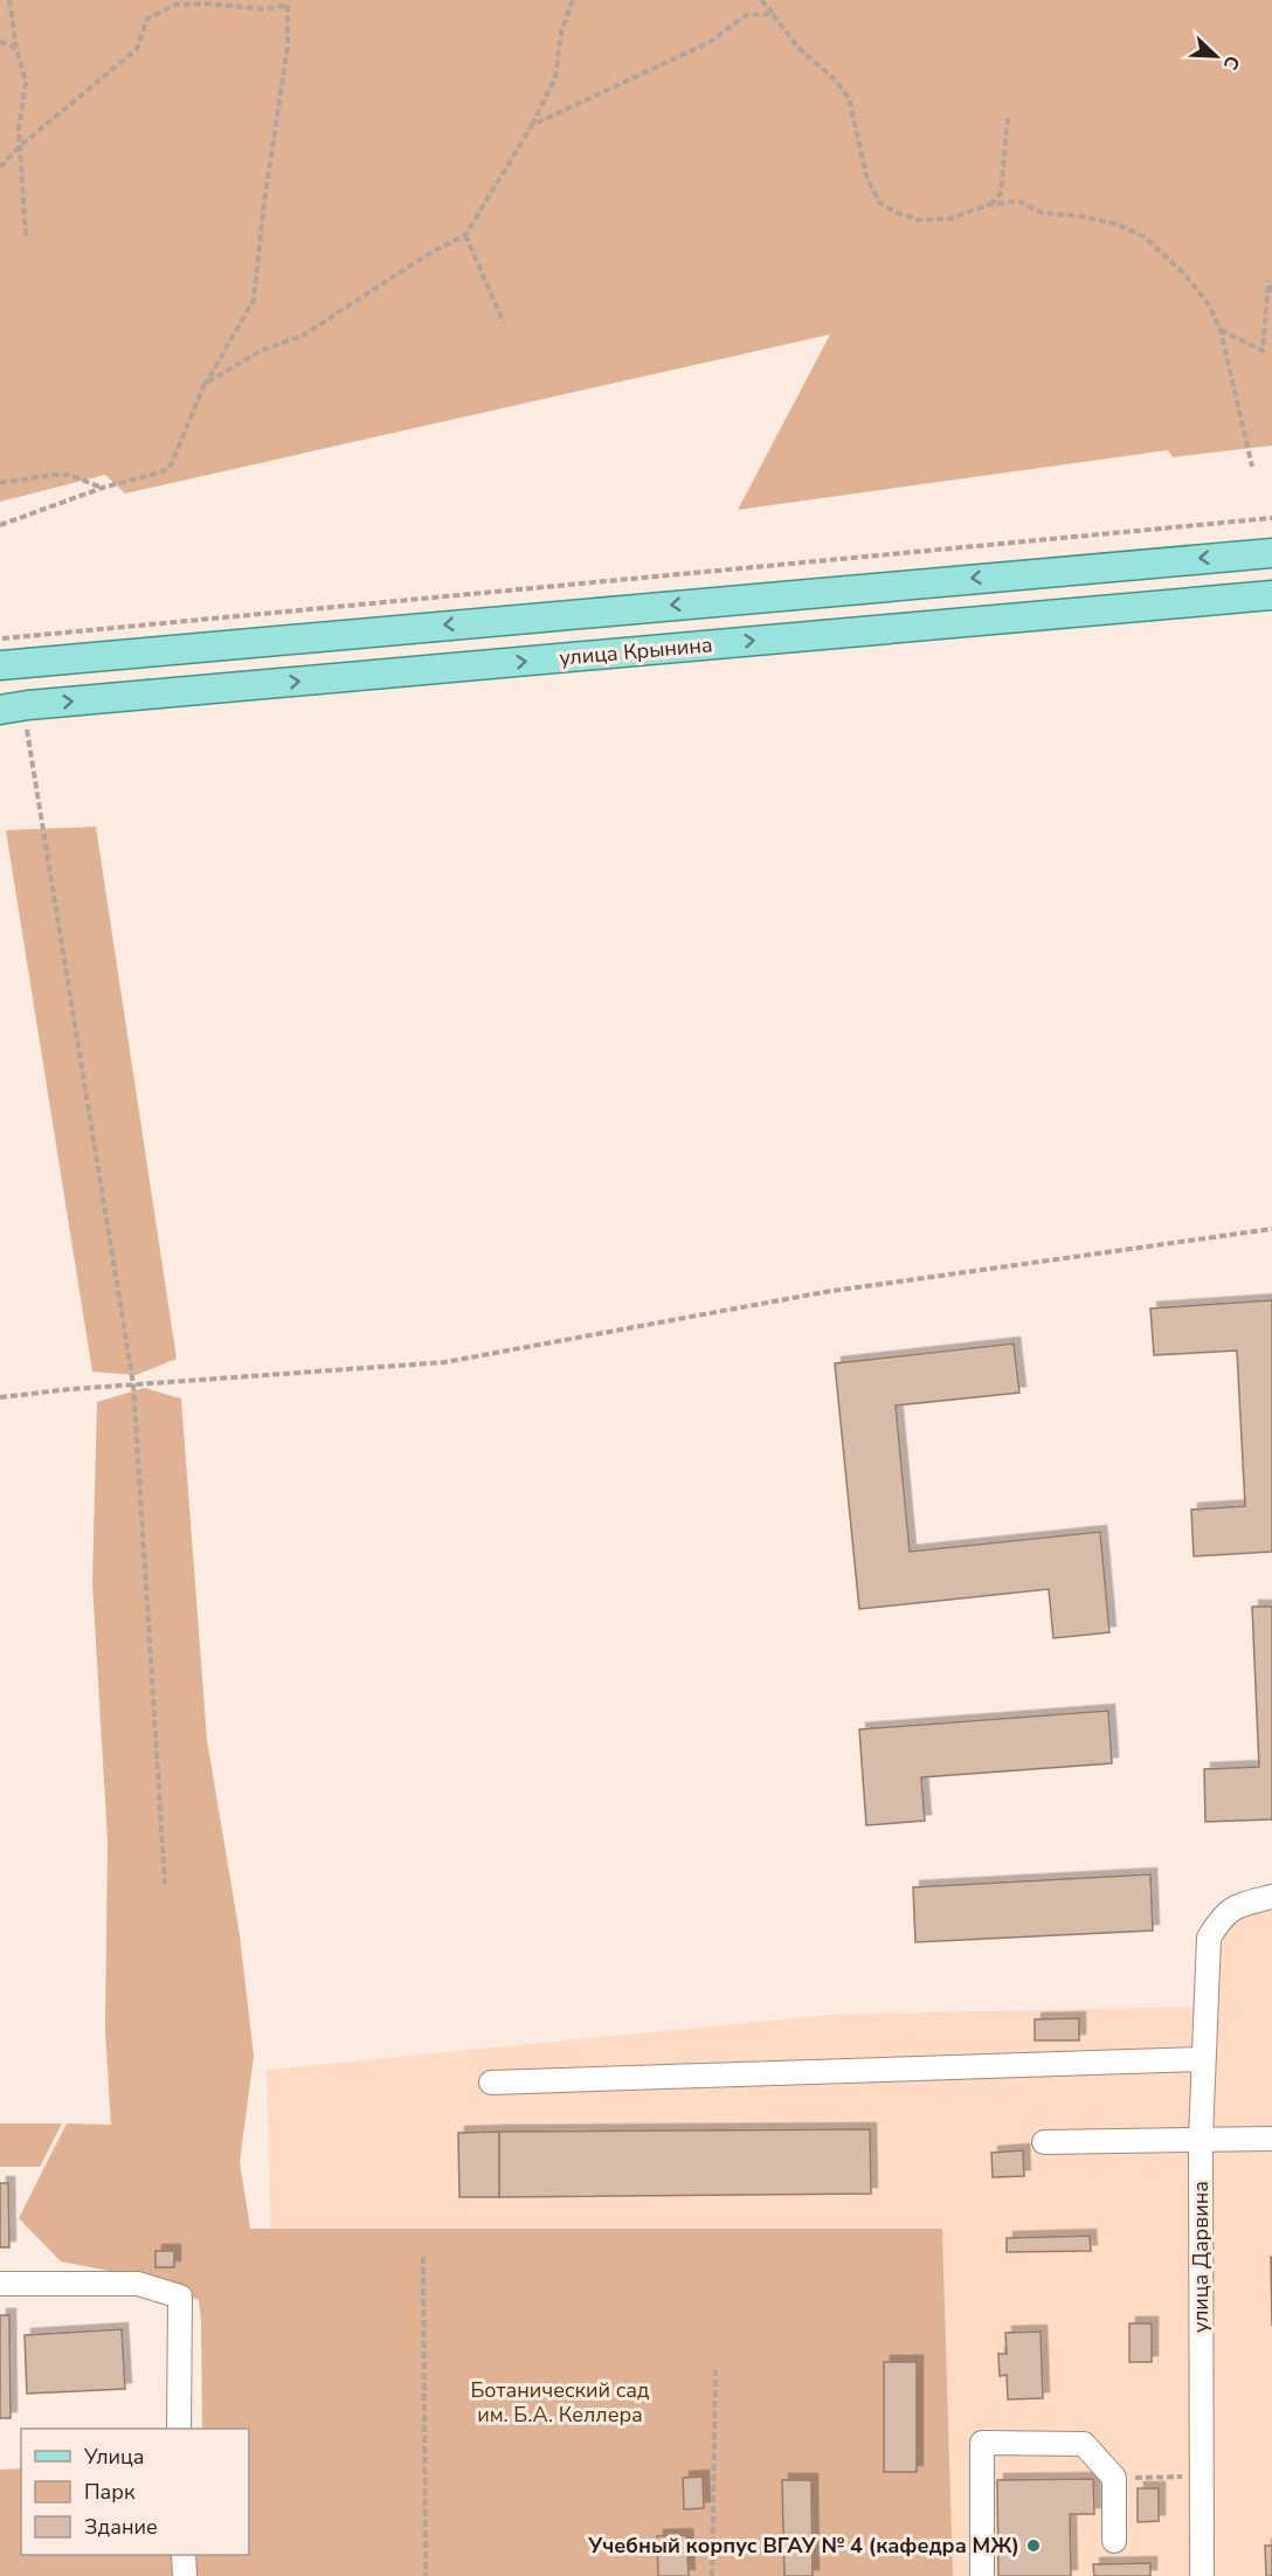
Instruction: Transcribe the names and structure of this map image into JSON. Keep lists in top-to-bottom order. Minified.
{"streets":{"main road":["улица Крынина"],"street":["улица Дарвина"]},"parks":["Ботанический сад им. Б.А. Келлера"],"places":["Учебный корпус ВГАУ № 4 (кафедра МЖ)"],"legend":["Улица","Парк","Здание"],"north":"bottom right"}
